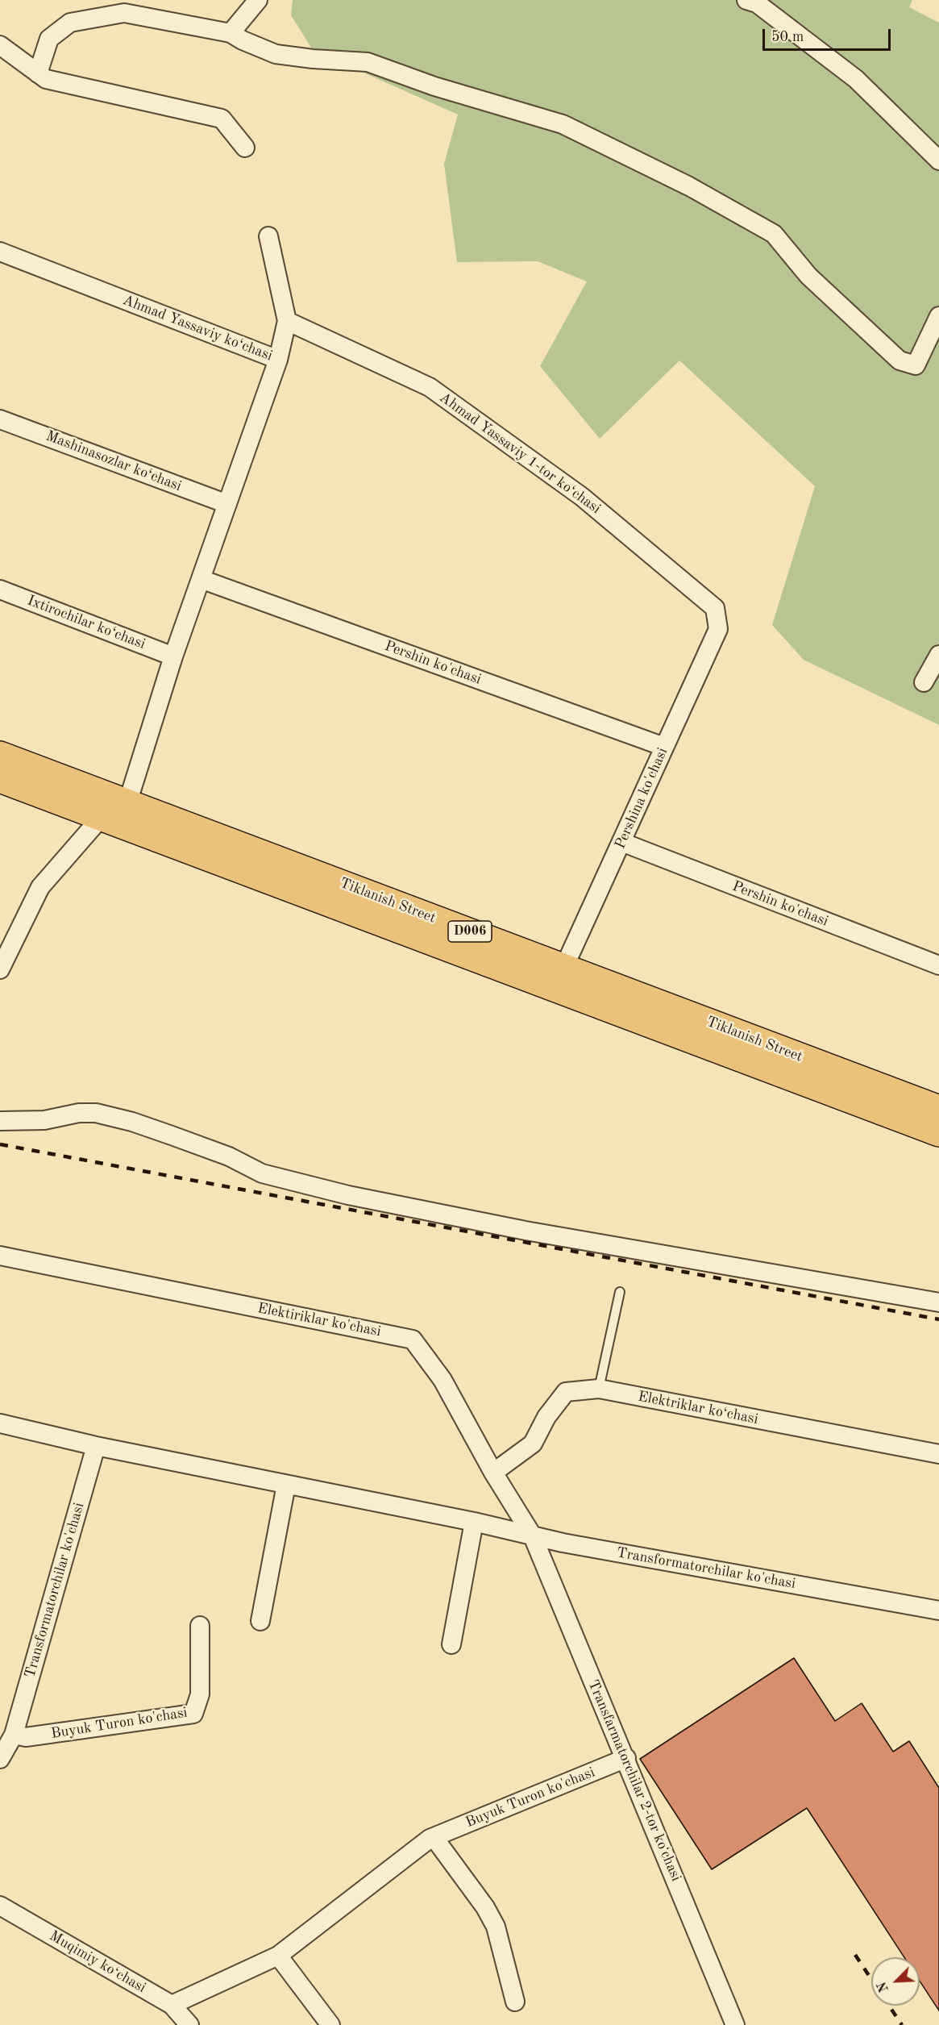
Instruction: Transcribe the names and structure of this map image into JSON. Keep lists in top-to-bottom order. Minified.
{"streets":{"main road":["Tiklanish Street","D006"],"street":["Ahmad Yassaviy ko‘chasi","Ahmad Yassaviy 1-tor ko‘chasi","Mashinasozlar ko‘chasi","Ixtirochilar ko‘chasi","Pershin ko'chasi","Pershina ko'chasi","Elektiriklar ko'chasi","Elektriklar ko‘chasi","Transformatorchilar ko'chasi","Buyuk Turon ko'chasi","Transfarmatorchilar 2-tor koʻchasi","Muqimiy ko‘chasi"]},"crossings":[["Ahmad Yassaviy ko‘chasi","Ahmad Yassaviy 1-tor ko‘chasi"],["Ahmad Yassaviy 1-tor ko‘chasi","Pershina ko'chasi"],["Pershin ko'chasi","Pershina ko'chasi"],["Pershina ko'chasi","Tiklanish Street"],["Elektiriklar ko'chasi","Elektriklar ko‘chasi"],["Elektiriklar ko'chasi","Transformatorchilar ko'chasi"],["Elektiriklar ko'chasi","Transfarmatorchilar 2-tor koʻchasi"],["Transformatorchilar ko'chasi","Buyuk Turon ko'chasi"],["Transformatorchilar ko'chasi","Transfarmatorchilar 2-tor koʻchasi"],["Buyuk Turon ko'chasi","Transfarmatorchilar 2-tor koʻchasi"],["Buyuk Turon ko'chasi","Muqimiy ko‘chasi"]],"scale_bar":"50 m","north":"bottom left"}
